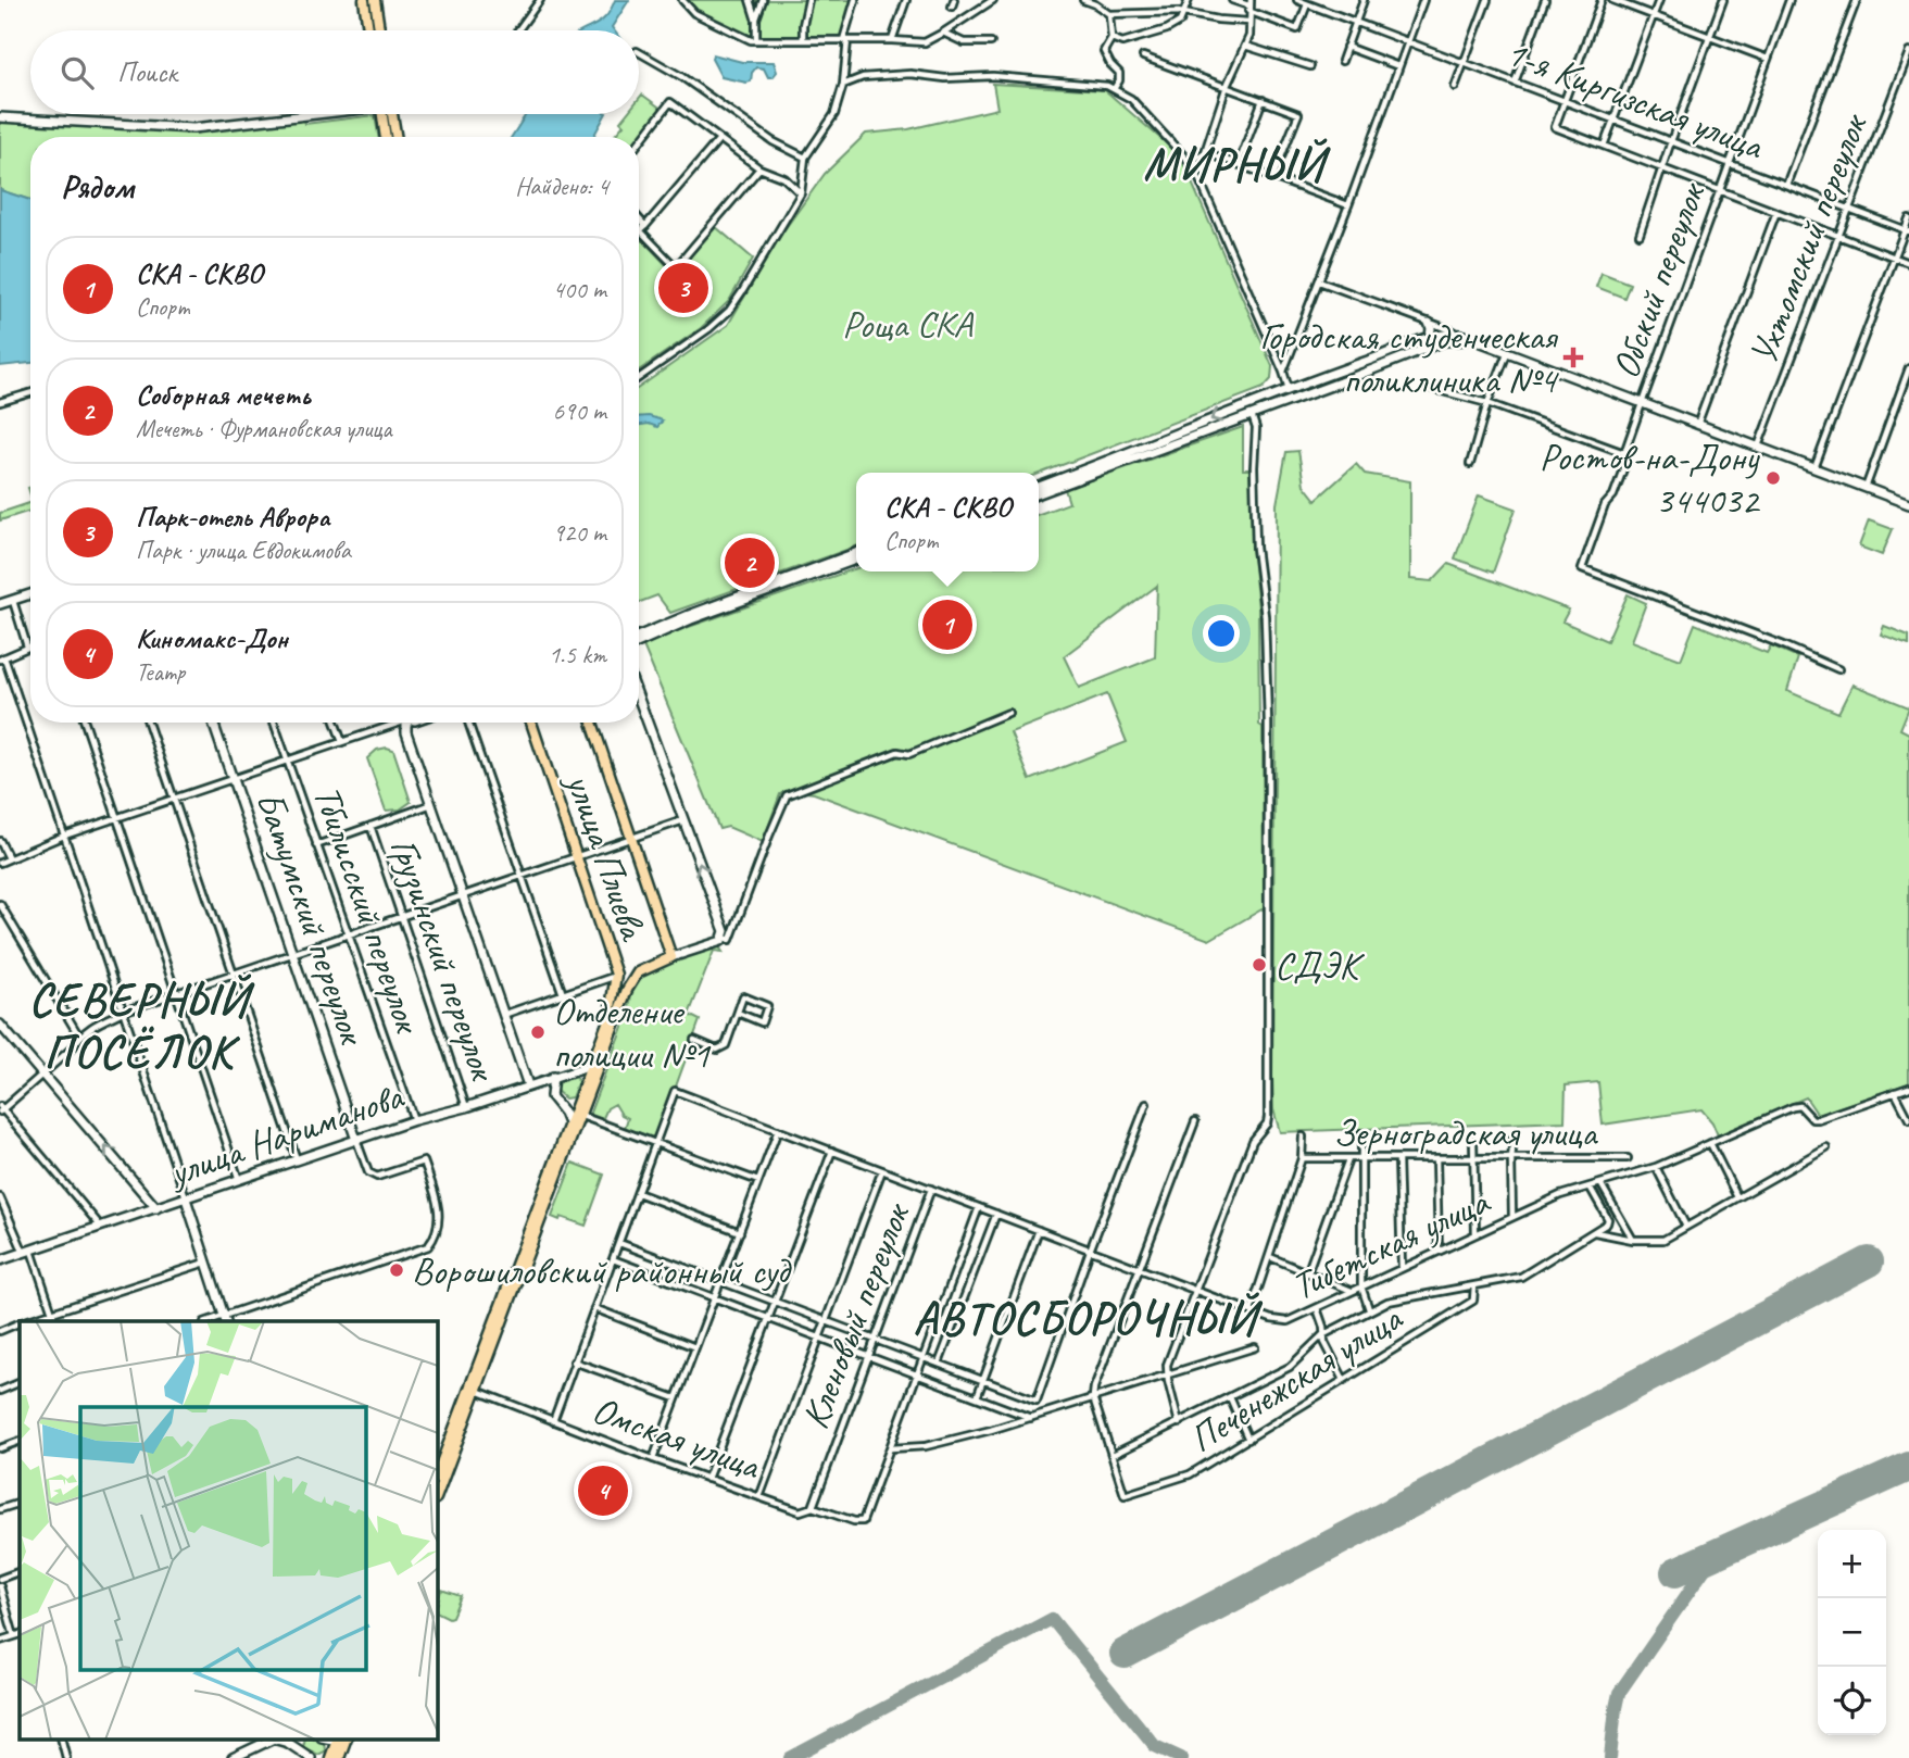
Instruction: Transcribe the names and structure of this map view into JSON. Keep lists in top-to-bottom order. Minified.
{"streets":{"main road":["улица Плиева"],"street":["1-я Киргизская улица","Ухтомский переулок","Обский переулок","Тбилисский переулок","Батумский переулок","Грузинский переулок","Зерноградская улица","улица Нариманова","Тибетская улица","Кленовый переулок","Печенежская улица","Омская улица"]},"crossings":[["1-я Киргизская улица","Ухтомский переулок"],["1-я Киргизская улица","Обский переулок"],["Тбилисский переулок","улица Нариманова"],["Батумский переулок","улица Нариманова"],["Грузинский переулок","улица Нариманова"],["Тибетская улица","Кленовый переулок"],["Кленовый переулок","Омская улица"]],"districts":["МИРНЫЙ","СЕВЕРНЫЙ ПОСЁЛОК","АВТОСБОРОЧНЫЙ"],"parks":["Роща СКА"],"places":{"health":["Городская студенческая поликлиника №4"],"other":["Ростов-на-Дону 344032","СДЭК","Отделение полиции №1","Ворошиловский районный суд"]},"page":{"search":"Поиск","heading":["Рядом","Найдено: 4"],"list":[{"mark":"1","name":"СКА - СКВО","note":"Спорт","value":"400 m"},{"mark":"2","name":"Соборная мечеть","note":"Мечеть · Фурмановская улица","value":"690 m"},{"mark":"3","name":"Парк-отель Аврора","note":"Парк · улица Евдокимова","value":"920 m"},{"mark":"4","name":"Киномакс-Дон","note":"Театр","value":"1.5 km"}],"pins":["3","2","1","4"],"popup":["СКА - СКВО","Спорт"],"map_buttons":["+","−"]}}
